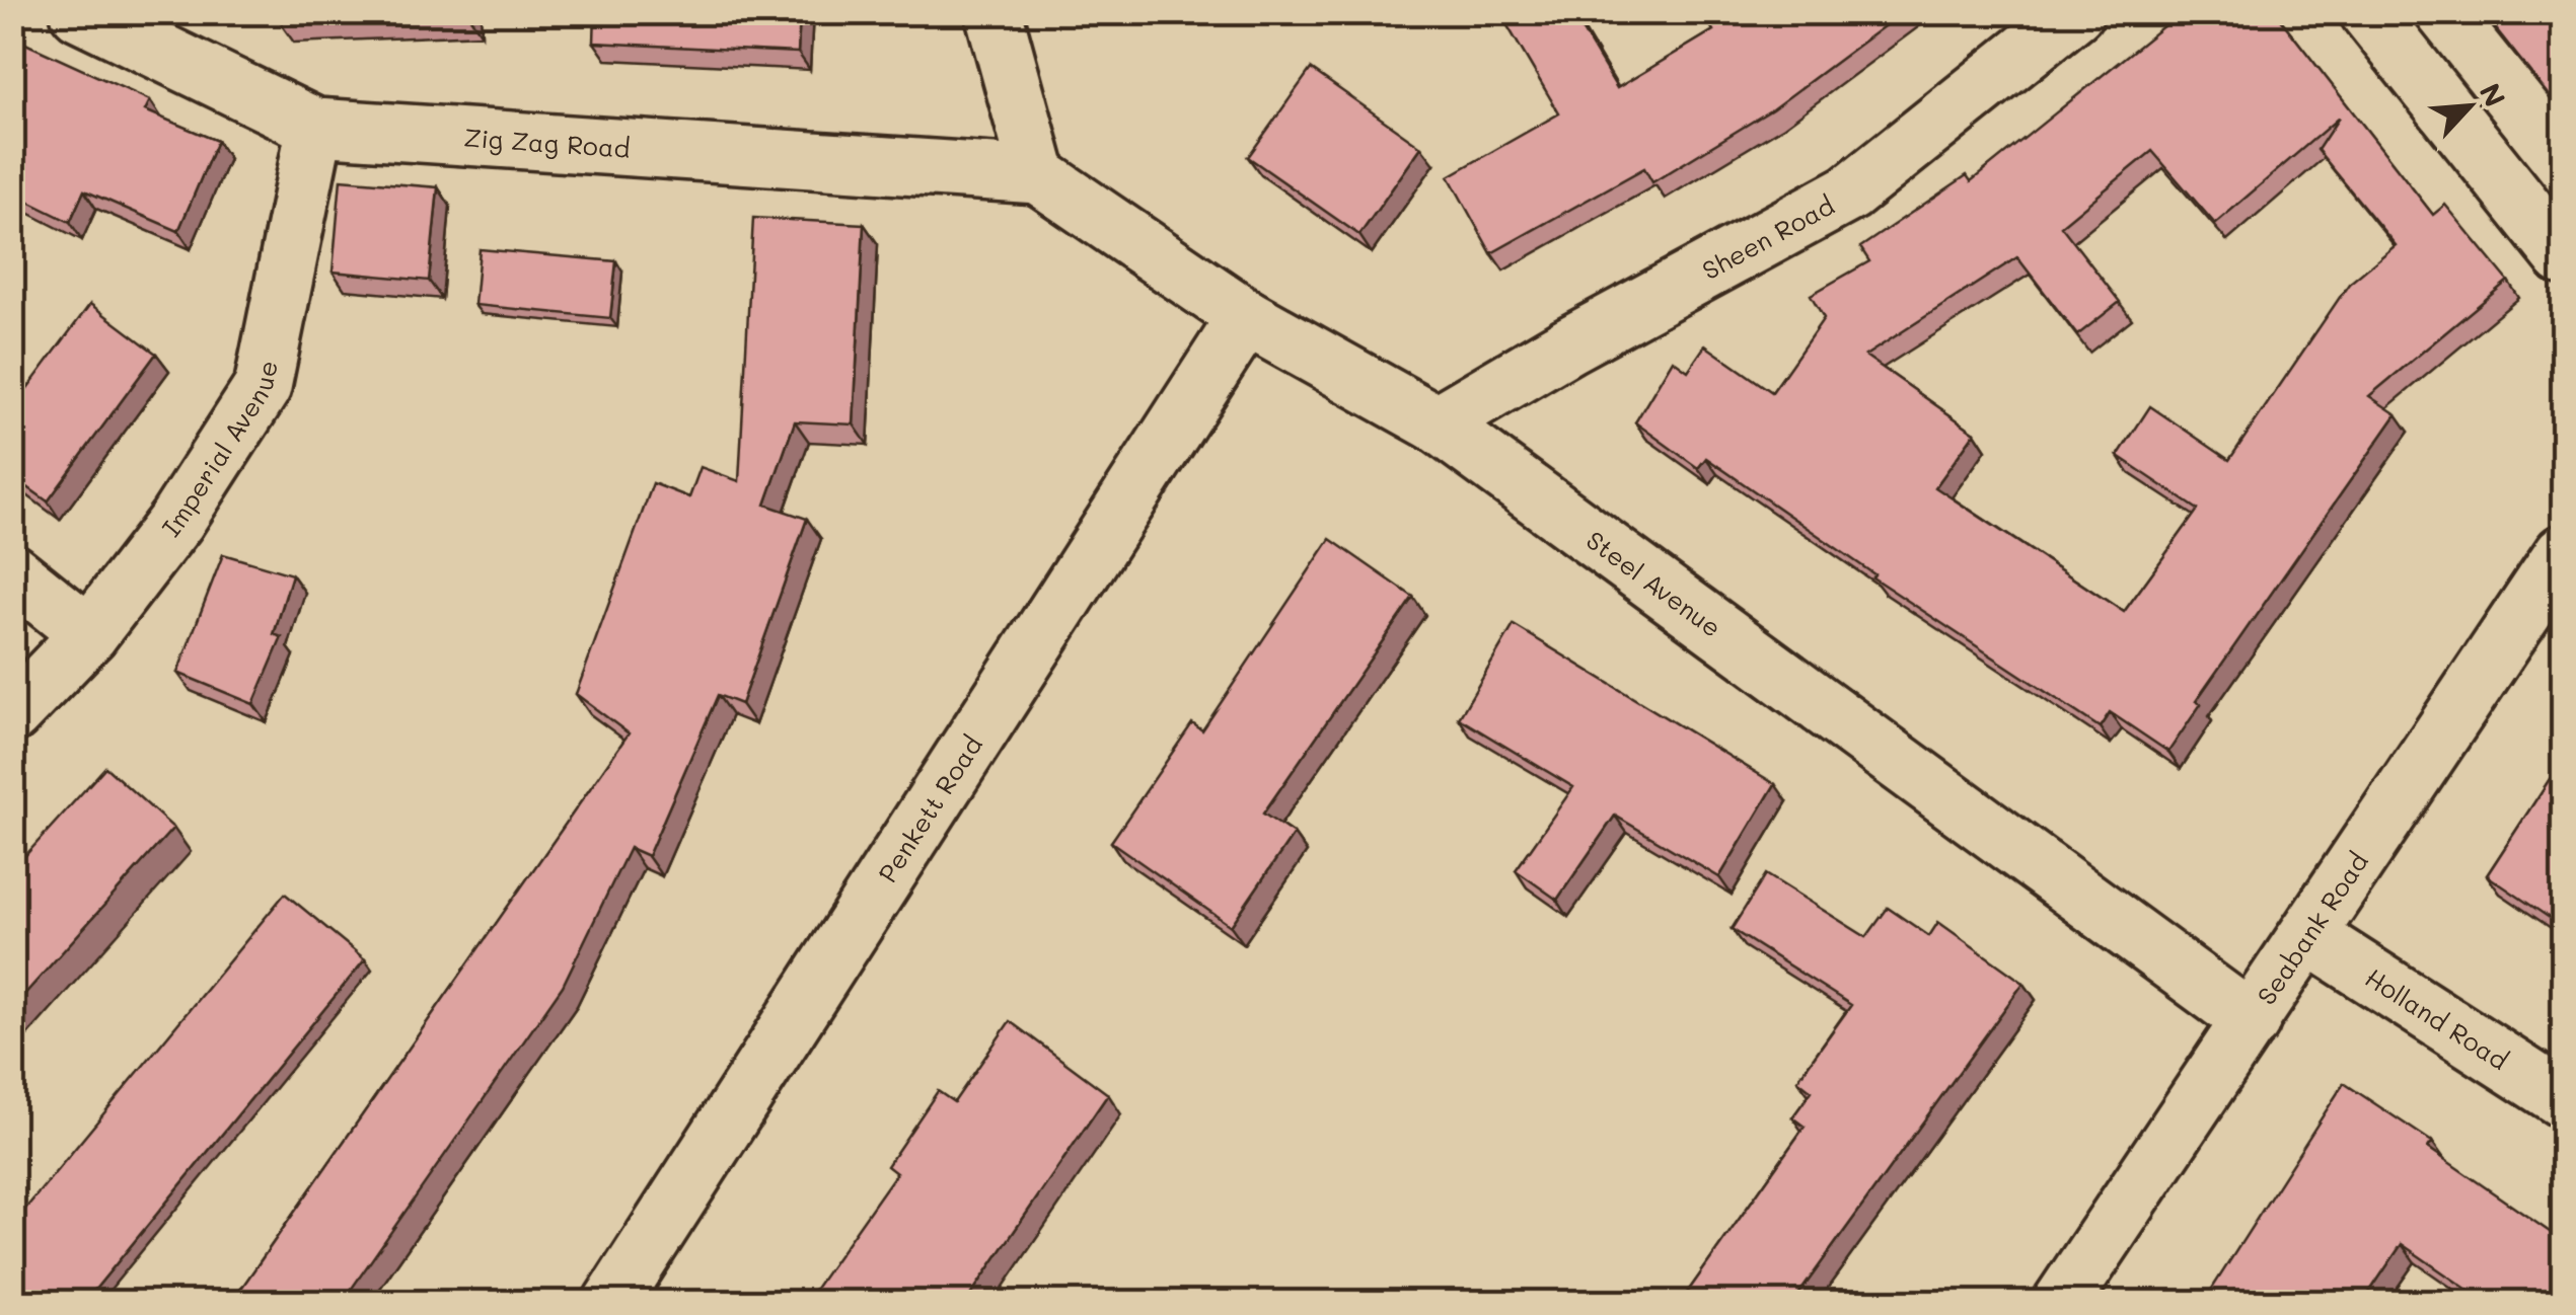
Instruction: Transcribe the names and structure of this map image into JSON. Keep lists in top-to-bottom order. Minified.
{"streets":{"street":["Zig Zag Road","Sheen Road","Imperial Avenue","Steel Avenue","Penkett Road","Seabank Road","Holland Road"]},"crossings":[["Zig Zag Road","Imperial Avenue"],["Zig Zag Road","Steel Avenue"],["Sheen Road","Steel Avenue"],["Steel Avenue","Penkett Road"],["Steel Avenue","Seabank Road"],["Seabank Road","Holland Road"]],"north":"top right"}
